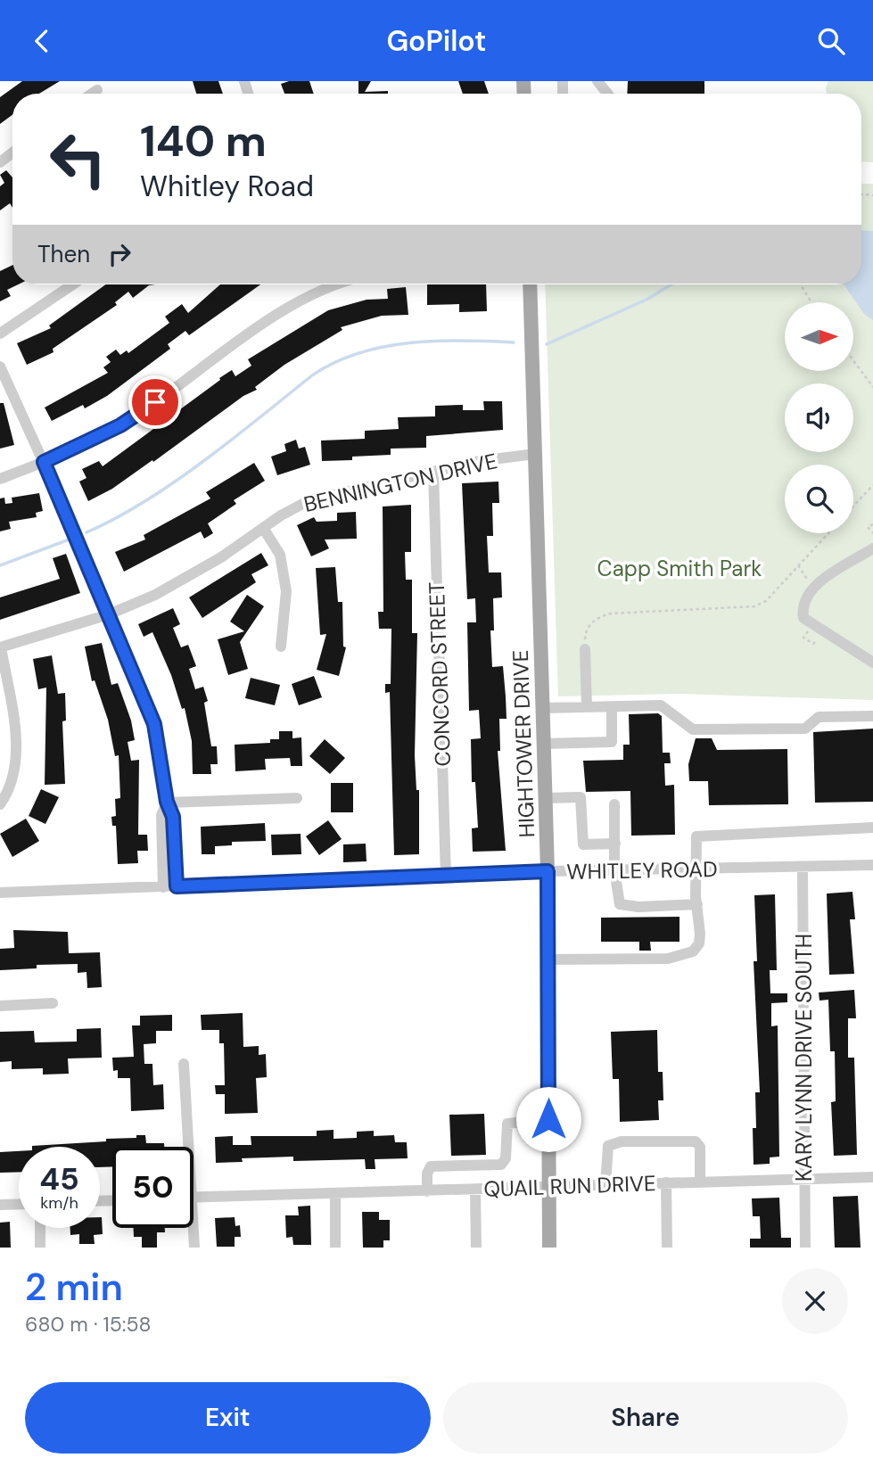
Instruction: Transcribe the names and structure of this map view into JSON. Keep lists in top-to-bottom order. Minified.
{"streets":{"main road":["HIGHTOWER DRIVE"],"street":["BENNINGTON DRIVE","CONCORD STREET","WHITLEY ROAD","KARY LYNN DRIVE SOUTH","QUAIL RUN DRIVE"]},"crossings":[["BENNINGTON DRIVE","CONCORD STREET"],["BENNINGTON DRIVE","HIGHTOWER DRIVE"],["CONCORD STREET","WHITLEY ROAD"],["HIGHTOWER DRIVE","WHITLEY ROAD"],["HIGHTOWER DRIVE","QUAIL RUN DRIVE"],["WHITLEY ROAD","KARY LYNN DRIVE SOUTH"],["KARY LYNN DRIVE SOUTH","QUAIL RUN DRIVE"]],"parks":["Capp Smith Park"],"north":"right","page":{"header":"GoPilot","turn":["140 m","Whitley Road"],"then":"Then","speed":"45 km/h","limit":"50","heading":["2 min","680 m · 15:58"],"buttons":["Exit","Share"]}}
